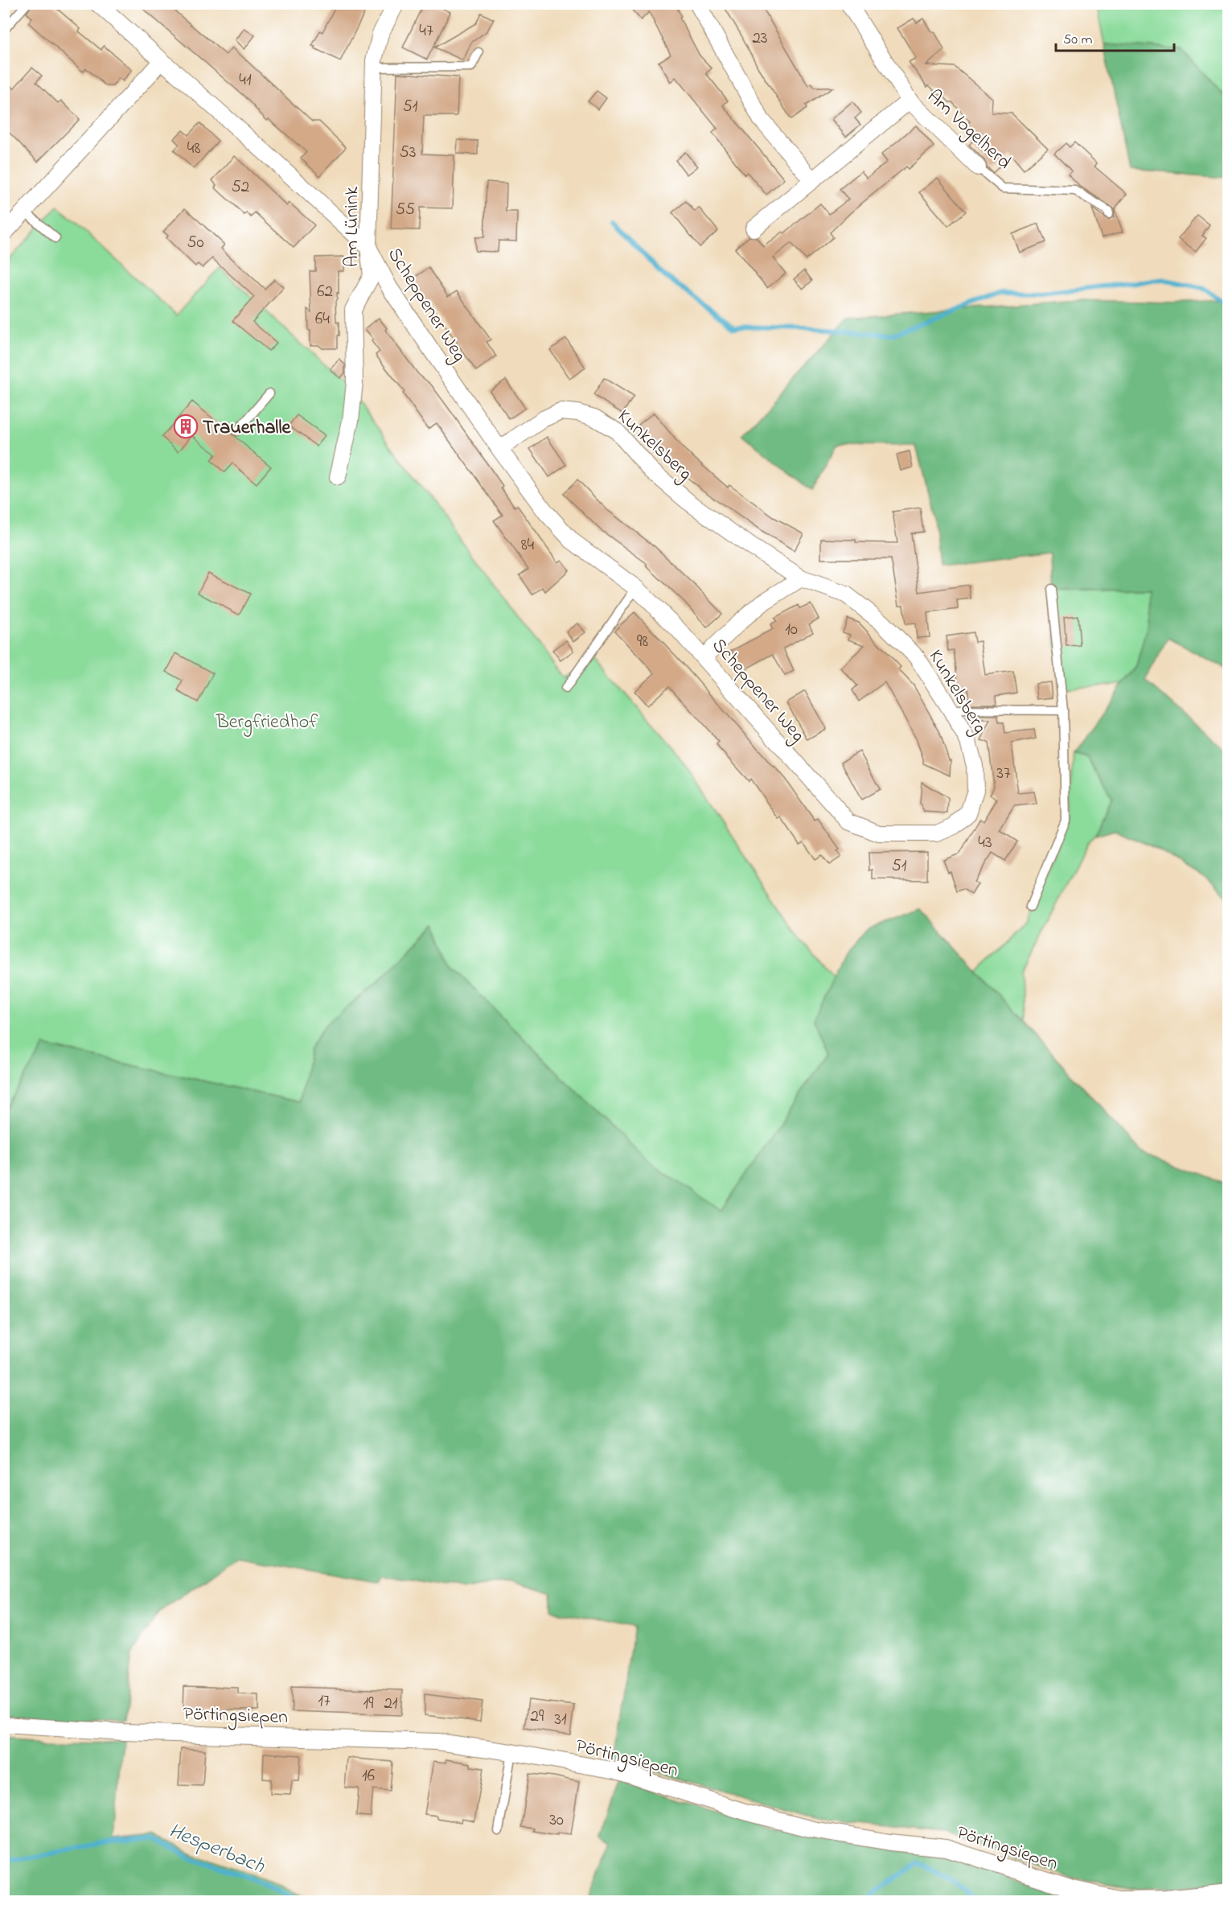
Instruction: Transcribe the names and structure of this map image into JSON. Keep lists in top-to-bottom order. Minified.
{"streets":{"street":["Am Vogelherd","Am Lünink","Scheppener Weg","Kunkelsberg","Pörtingsiepen"]},"crossings":[["Am Lünink","Scheppener Weg"],["Scheppener Weg","Kunkelsberg"]],"water":["Hesperbach"],"parks":["Bergfriedhof"],"places":{"building":["Trauerhalle"]},"house_numbers":["47","23","41","51","48","53","52","55","50","62","64","84","10","98","37","43","51","17","19","21","29","31","16","30"],"scale_bar":"50 m"}
